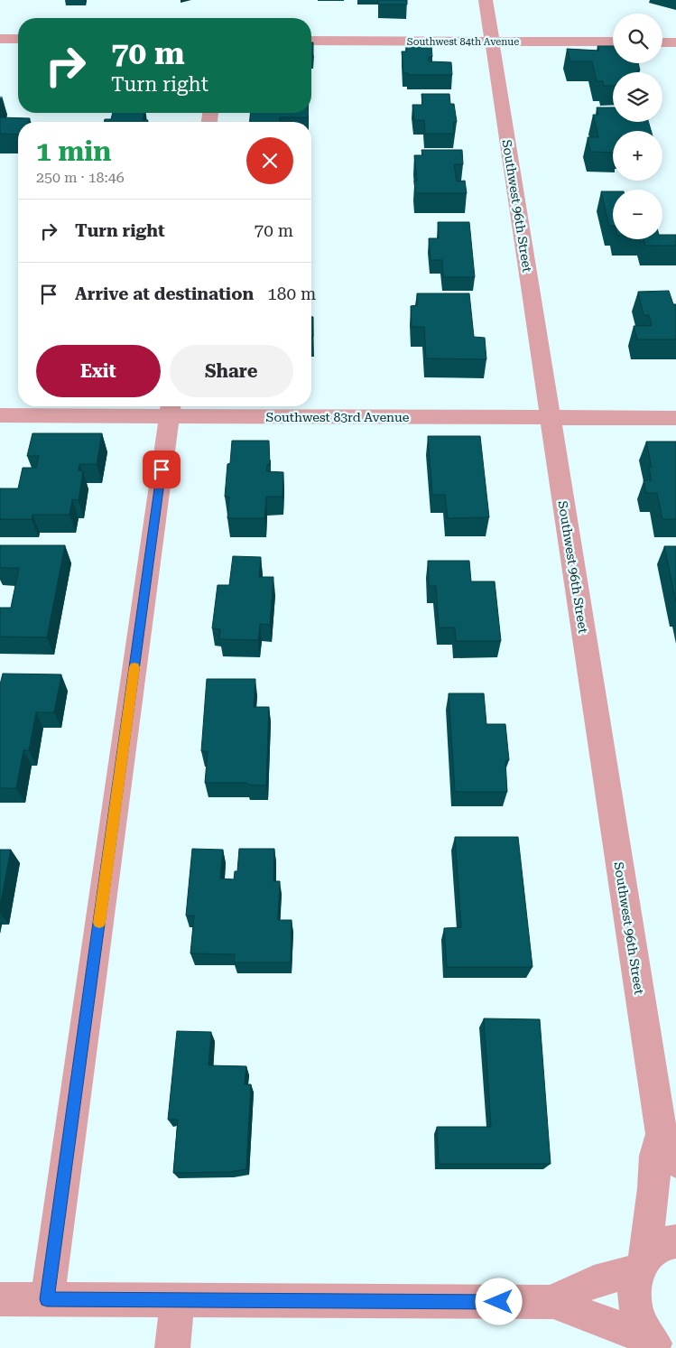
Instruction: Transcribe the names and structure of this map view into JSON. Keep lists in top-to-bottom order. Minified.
{"streets":{"street":["Southwest 84th Avenue","Southwest 96th Street","Southwest 83rd Avenue"]},"crossings":[["Southwest 84th Avenue","Southwest 96th Street"],["Southwest 96th Street","Southwest 83rd Avenue"]],"page":{"map_buttons":["+","−"],"turn":["70 m","Turn right"],"heading":["1 min","250 m · 18:46"],"list":[{"name":"Turn right","value":"70 m"},{"name":"Arrive at destination","value":"180 m"}],"buttons":["Exit","Share"]}}
